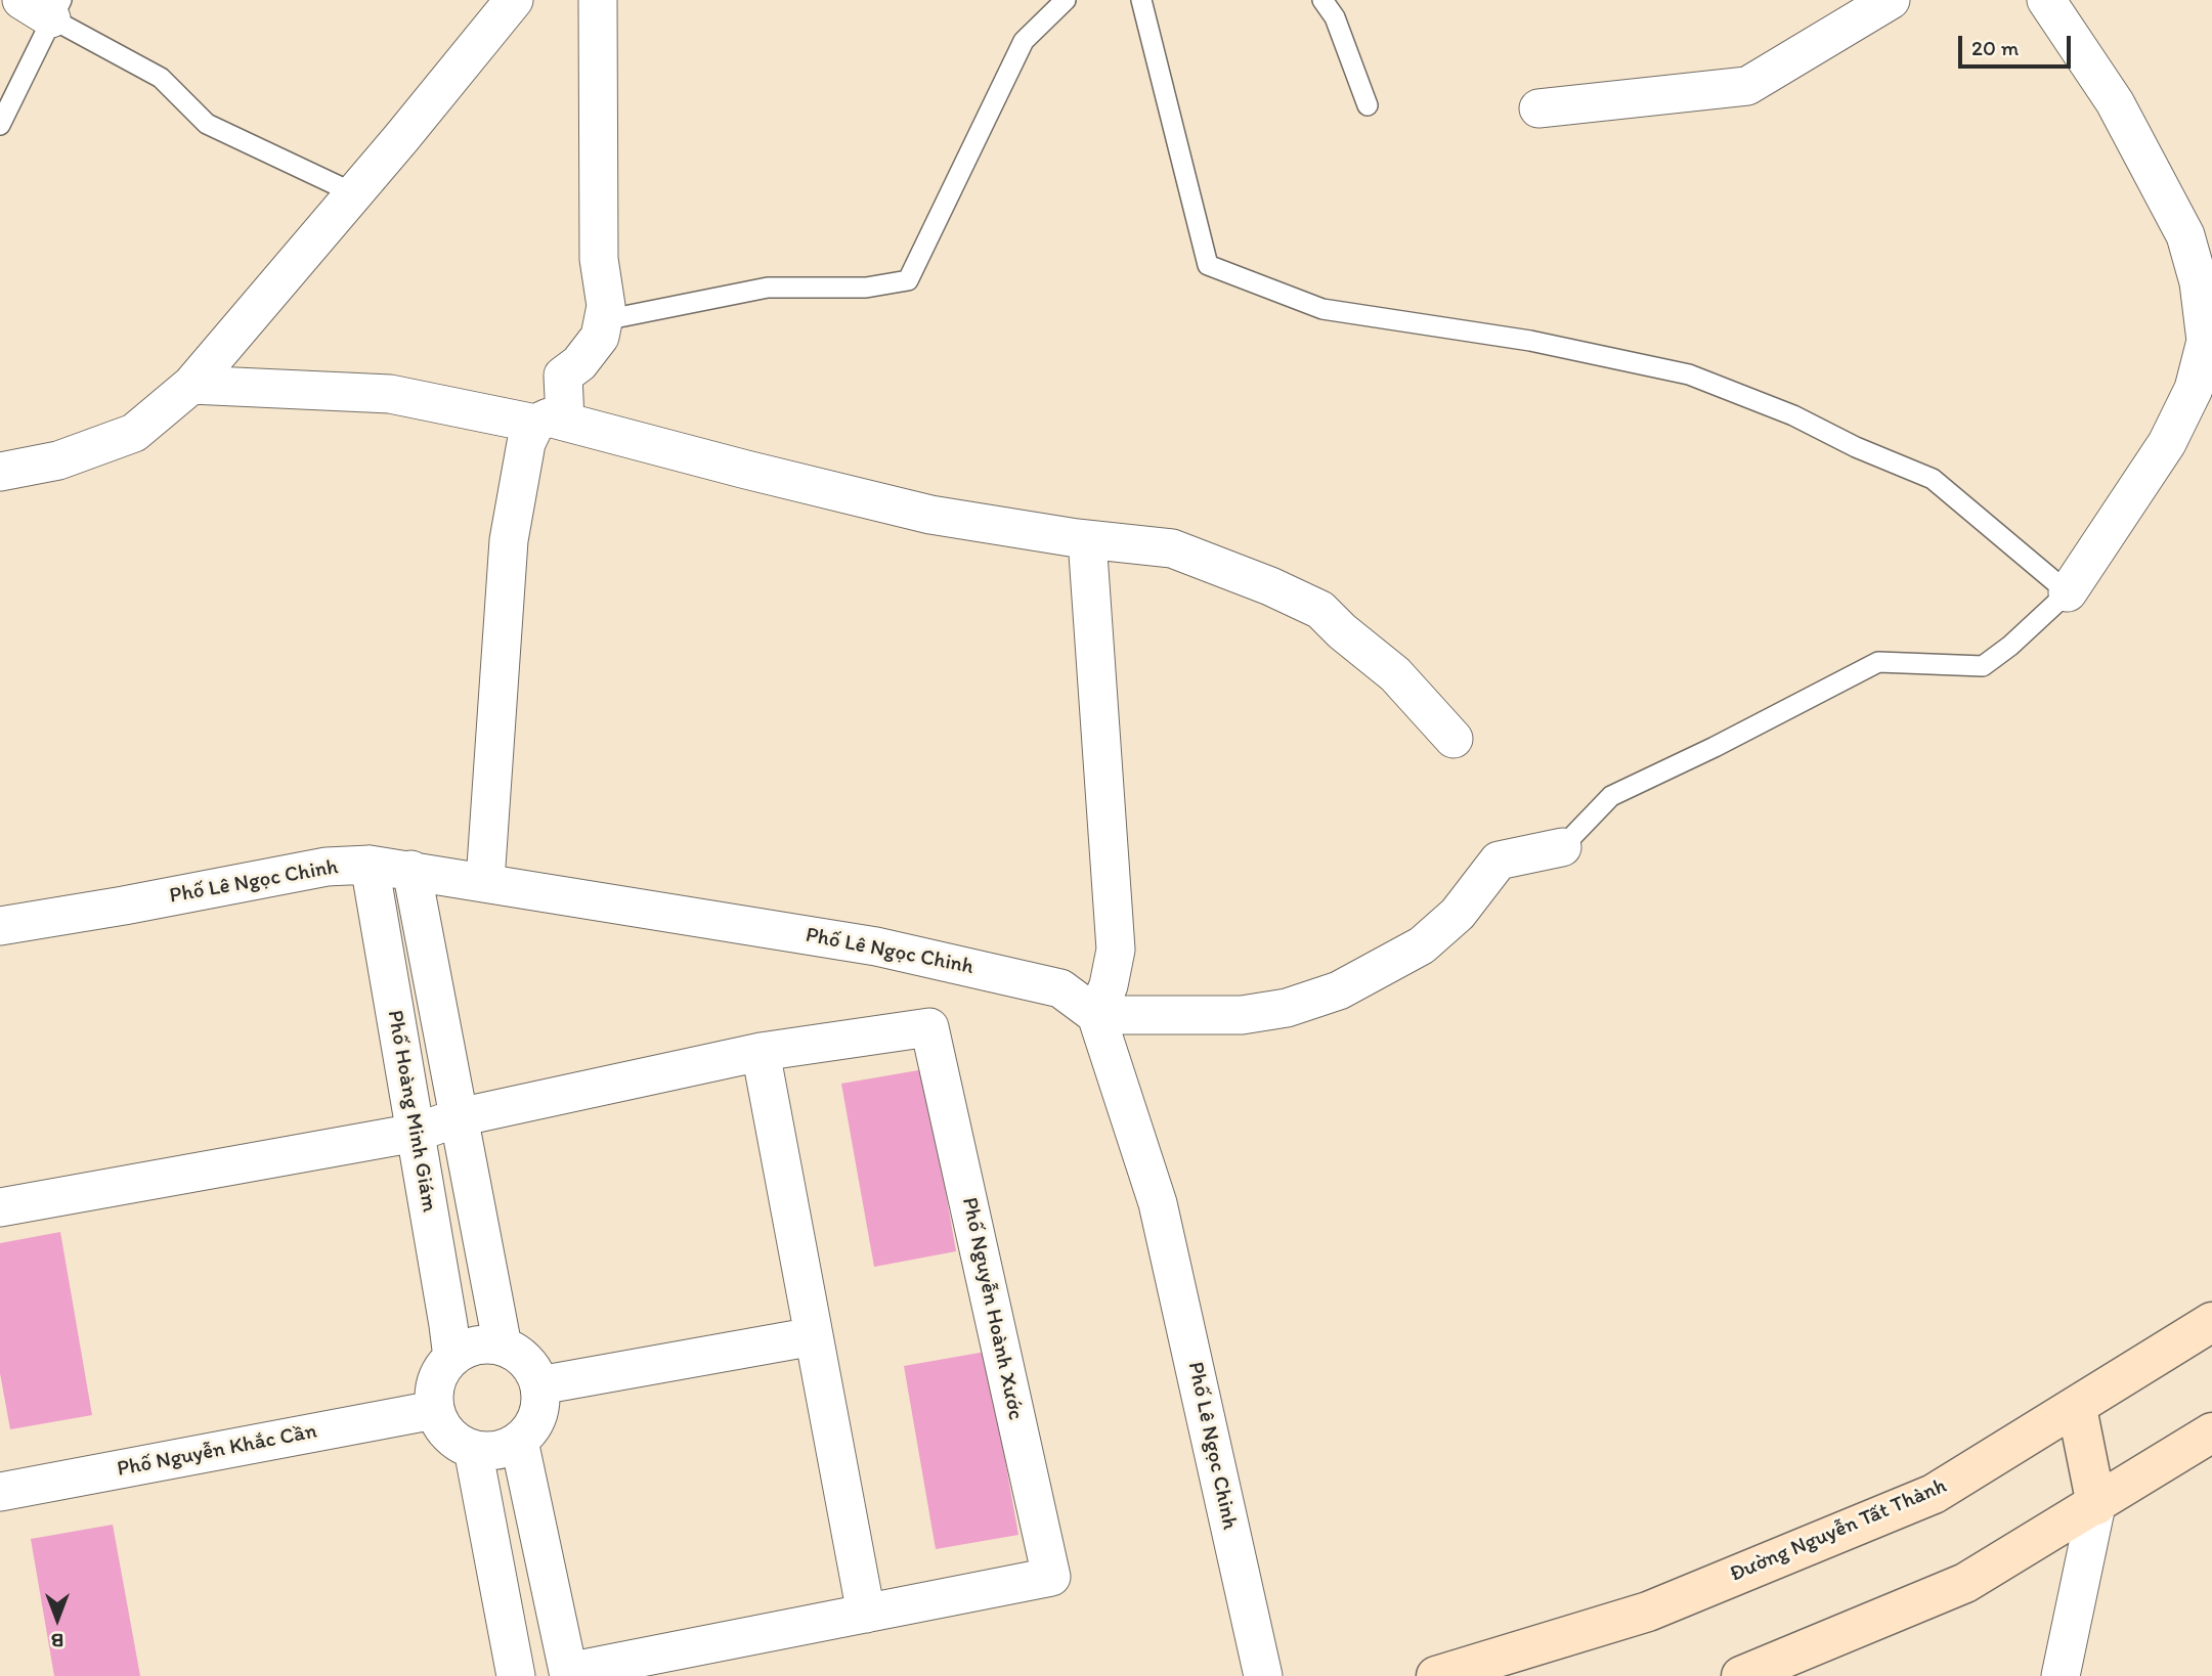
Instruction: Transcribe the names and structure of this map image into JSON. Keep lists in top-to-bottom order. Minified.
{"streets":{"main road":["Đường Nguyễn Tất Thành"],"street":["Phố Lê Ngọc Chinh","Phố Hoàng Minh Giám","Phố Nguyễn Hoành Xước","Phố Nguyễn Khắc Cần"]},"crossings":[["Phố Lê Ngọc Chinh","Phố Hoàng Minh Giám"],["Phố Hoàng Minh Giám","Phố Nguyễn Hoành Xước"],["Phố Hoàng Minh Giám","Phố Nguyễn Khắc Cần"]],"scale_bar":"20 m","north":"bottom"}
